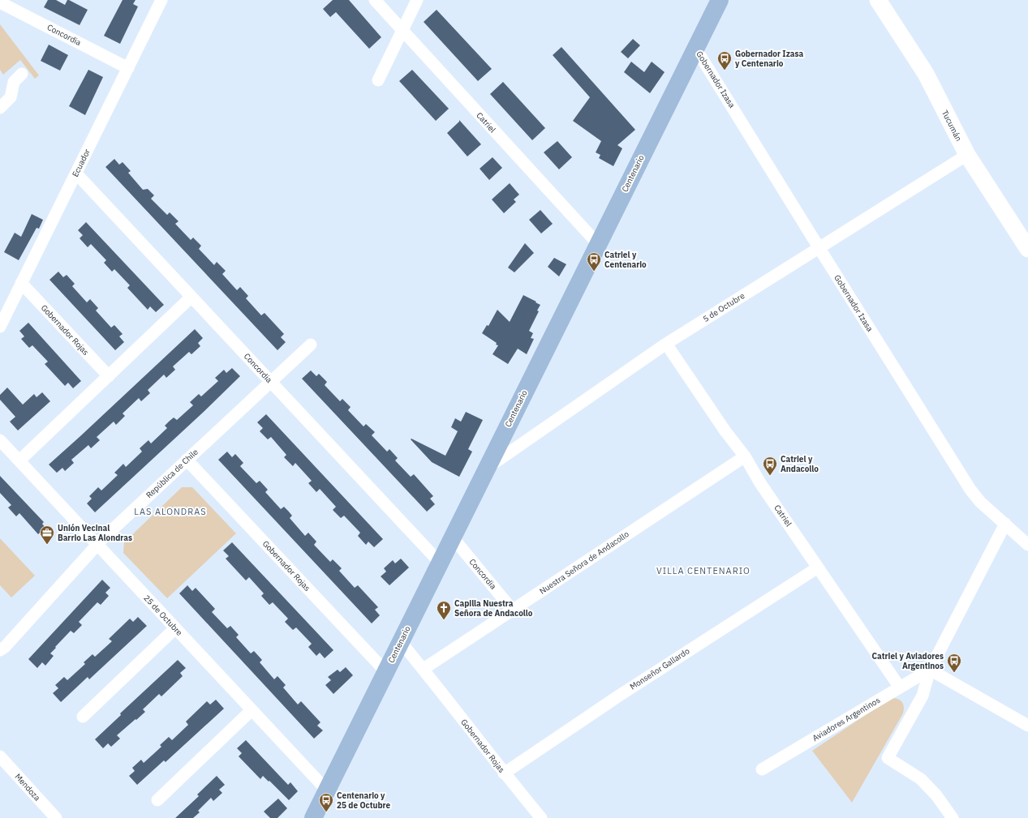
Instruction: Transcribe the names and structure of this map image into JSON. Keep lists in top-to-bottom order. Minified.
{"streets":{"main road":["Tucumán","Centenario"],"street":["Concordia","Gobernador Izasa","Catriel","Ecuador","5 de Octubre","Gobernador Rojas","República de Chile","Nuestra Señora de Andacollo","25 de Octubre","Monseñor Gallardo","Aviadores Argentinos","Mendoza"]},"crossings":[["Concordia","Ecuador"],["Concordia","Centenario"],["Concordia","República de Chile"],["Concordia","Nuestra Señora de Andacollo"],["Gobernador Izasa","Centenario"],["Gobernador Izasa","5 de Octubre"],["Catriel","Centenario"],["Catriel","5 de Octubre"],["Catriel","Nuestra Señora de Andacollo"],["Catriel","Monseñor Gallardo"],["Catriel","Aviadores Argentinos"],["Tucumán","5 de Octubre"],["Ecuador","Gobernador Rojas"],["Centenario","5 de Octubre"],["Centenario","Gobernador Rojas"],["Centenario","25 de Octubre"],["Gobernador Rojas","República de Chile"],["Gobernador Rojas","Nuestra Señora de Andacollo"],["Gobernador Rojas","Monseñor Gallardo"],["República de Chile","25 de Octubre"]],"districts":["LAS ALONDRAS","VILLA CENTENARIO"],"places":{"bus stop":["Gobernador Izasa y Centenario","Catriel y Centenario","Catriel y Andacollo","Catriel y Aviadores Argentinos","Centenario y 25 de Octubre"],"office":["Unión Vecinal Barrio Las Alondras"],"church":["Capilla Nuestra Señora de Andacollo"]}}
